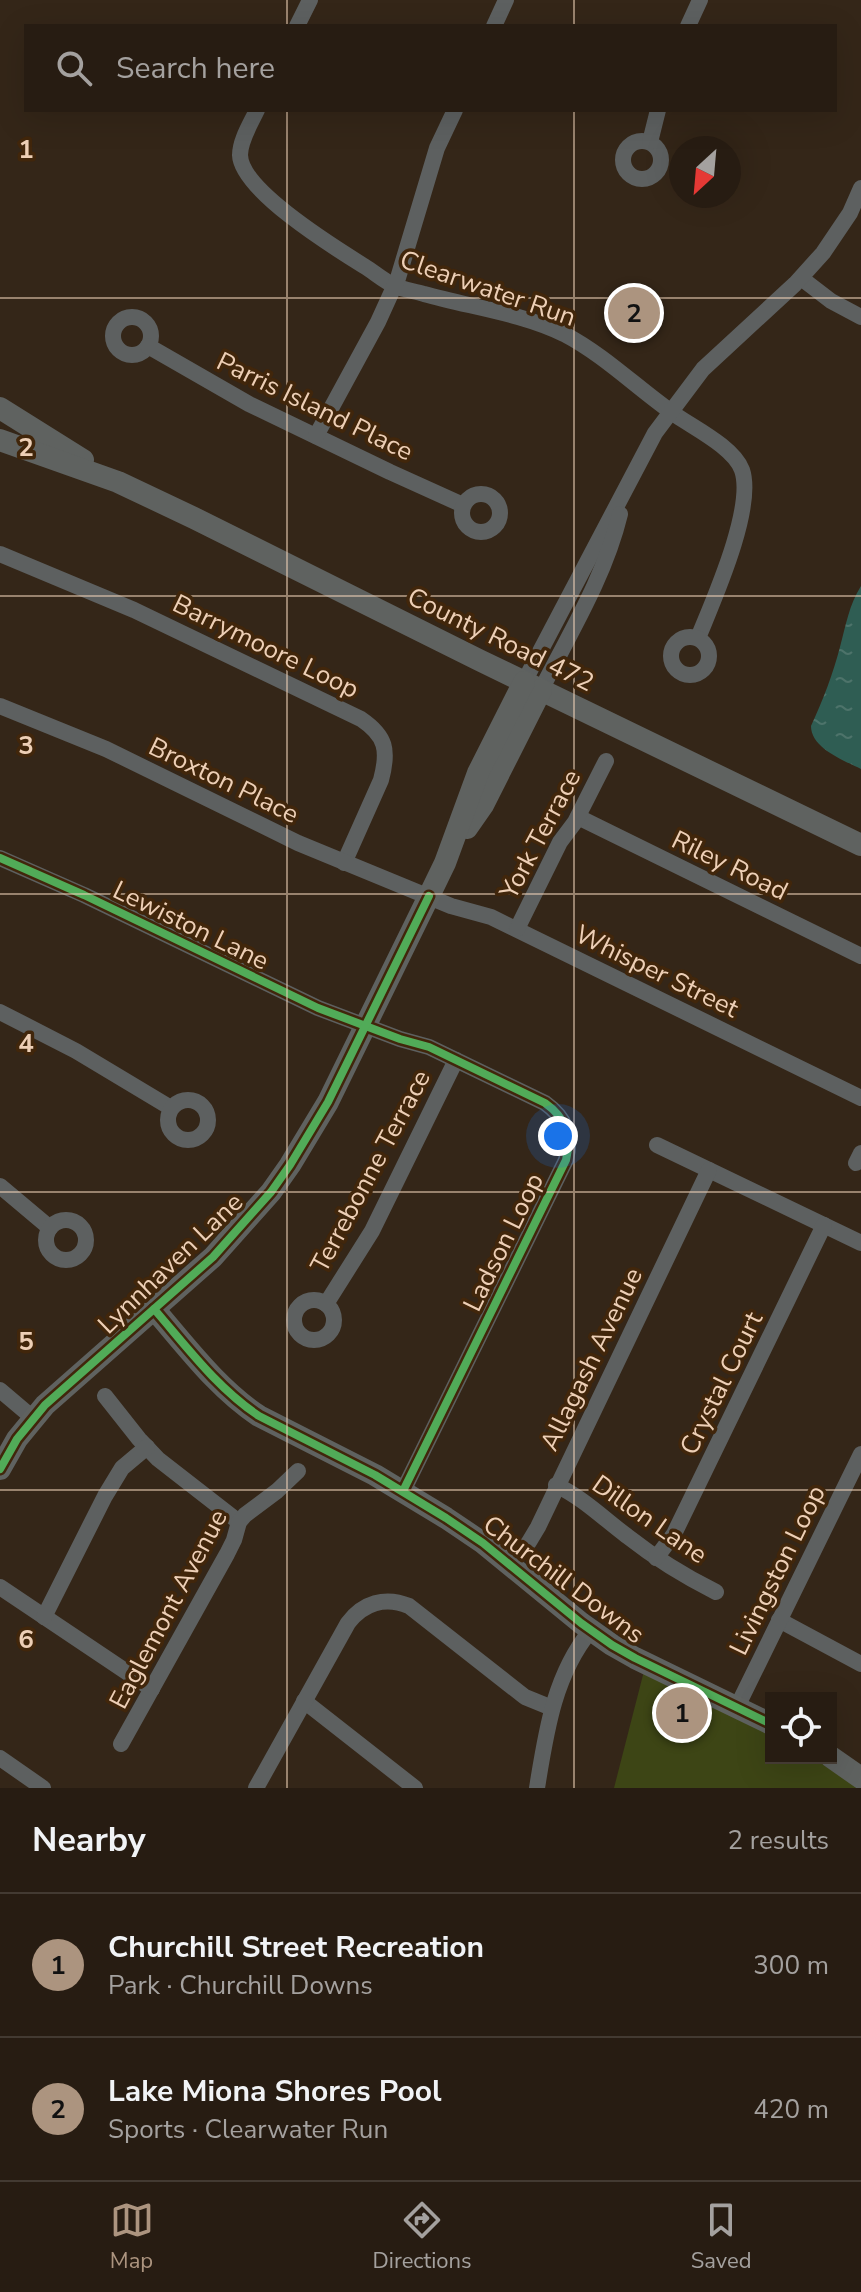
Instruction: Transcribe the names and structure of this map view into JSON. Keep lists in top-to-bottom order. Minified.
{"streets":{"street":["Clearwater Run","Parris Island Place","County Road 472","Barrymoore Loop","Broxton Place","York Terrace","Riley Road","Lewiston Lane","Whisper Street","Terrebonne Terrace","Ladson Loop","Lynnhaven Lane","Allagash Avenue","Crystal Court","Dillon Lane","Livingston Loop","Churchill Downs","Eaglemont Avenue"]},"crossings":[["County Road 472","Lynnhaven Lane"],["Barrymoore Loop","Broxton Place"],["Broxton Place","Whisper Street"],["Broxton Place","Lynnhaven Lane"],["York Terrace","Riley Road"],["York Terrace","Whisper Street"],["Lewiston Lane","Ladson Loop"],["Lewiston Lane","Lynnhaven Lane"],["Whisper Street","Lynnhaven Lane"],["Terrebonne Terrace","Ladson Loop"],["Ladson Loop","Lynnhaven Lane"],["Ladson Loop","Churchill Downs"],["Lynnhaven Lane","Churchill Downs"],["Allagash Avenue","Dillon Lane"],["Allagash Avenue","Churchill Downs"],["Crystal Court","Dillon Lane"],["Livingston Loop","Churchill Downs"]],"north":"bottom left","page":{"search":"Search here","pins":["2","1"],"heading":["Nearby","2 results"],"list":[{"mark":"1","name":"Churchill Street Recreation","note":"Park · Churchill Downs","value":"300 m"},{"mark":"2","name":"Lake Miona Shores Pool","note":"Sports · Clearwater Run","value":"420 m"}],"nav":["Map","Directions","Saved"]},"grid":{"rows":["1","2","3","4","5","6"]}}
